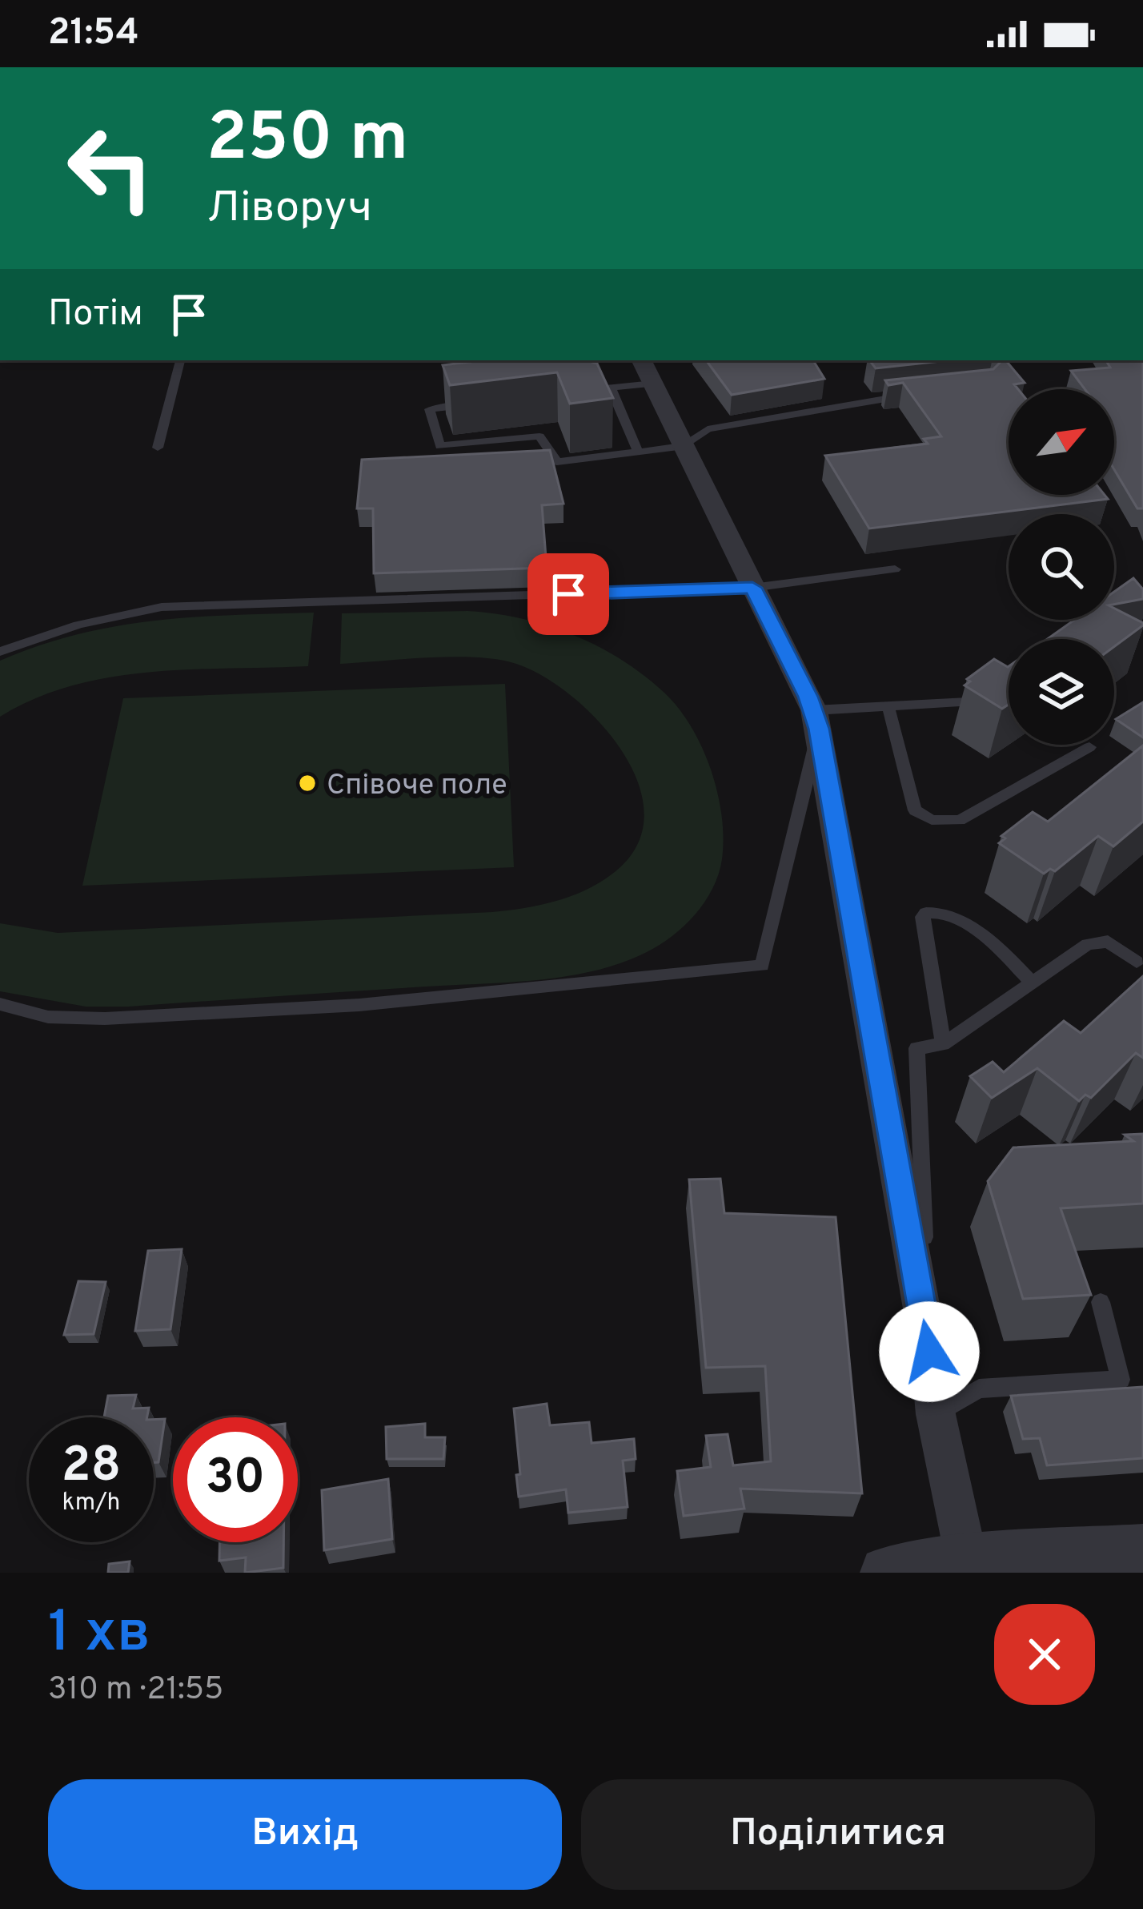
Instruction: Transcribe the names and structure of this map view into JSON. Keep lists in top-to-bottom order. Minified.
{"places":["Співоче поле"],"north":"top right","page":{"status":"21:54","turn":["250 m","Ліворуч"],"then":"Потім","speed":"28 km/h","limit":"30","heading":["1 хв","310 m · 21:55"],"buttons":["Вихід","Поділитися"]}}
